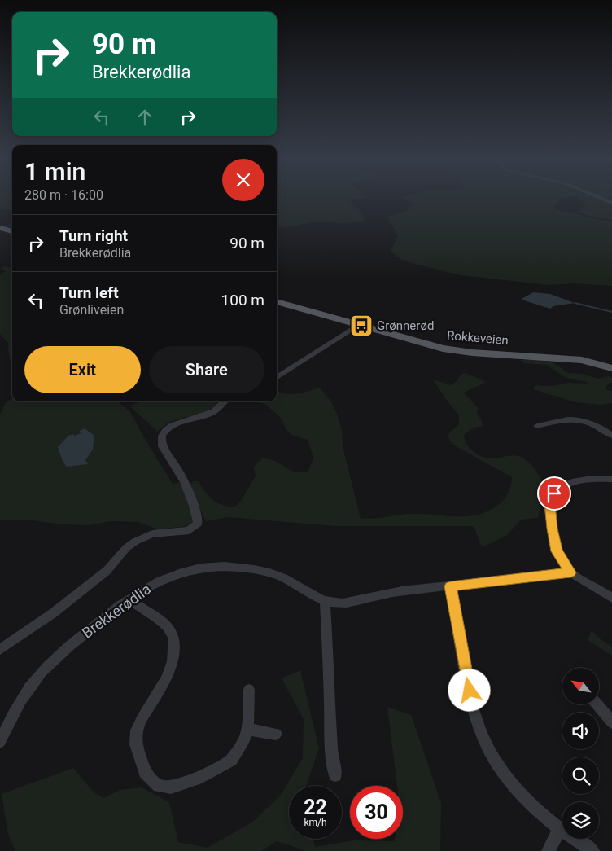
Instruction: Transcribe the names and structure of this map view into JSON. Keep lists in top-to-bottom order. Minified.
{"streets":{"main road":["Rokkeveien"],"street":["Brekkerødlia"]},"places":{"bus stop":["Grønnerød"]},"north":"top left","page":{"turn":["90 m","Brekkerødlia"],"heading":["1 min","280 m · 16:00"],"list":[{"name":"Turn right","note":"Brekkerødlia","value":"90 m"},{"name":"Turn left","note":"Grønliveien","value":"100 m"}],"buttons":["Exit","Share"],"speed":"22 km/h","limit":"30"}}
